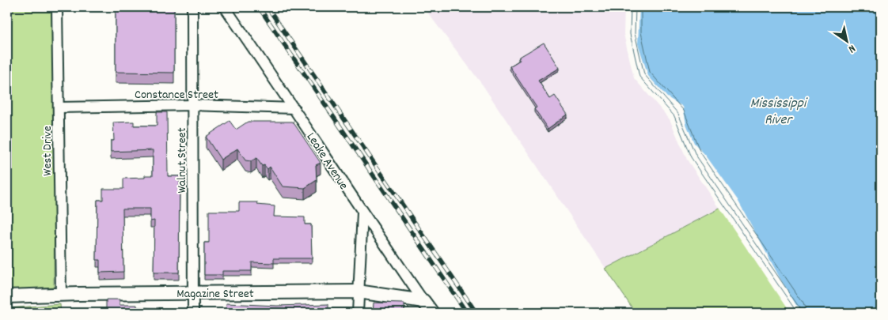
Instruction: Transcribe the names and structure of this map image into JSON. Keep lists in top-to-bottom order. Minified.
{"streets":{"street":["Constance Street","West Drive","Walnut Street","Leake Avenue","Magazine Street"]},"crossings":[["Constance Street","West Drive"],["Constance Street","Walnut Street"],["Constance Street","Leake Avenue"],["West Drive","Magazine Street"],["Walnut Street","Magazine Street"],["Leake Avenue","Magazine Street"]],"water":["Mississippi River"],"north":"bottom right"}
